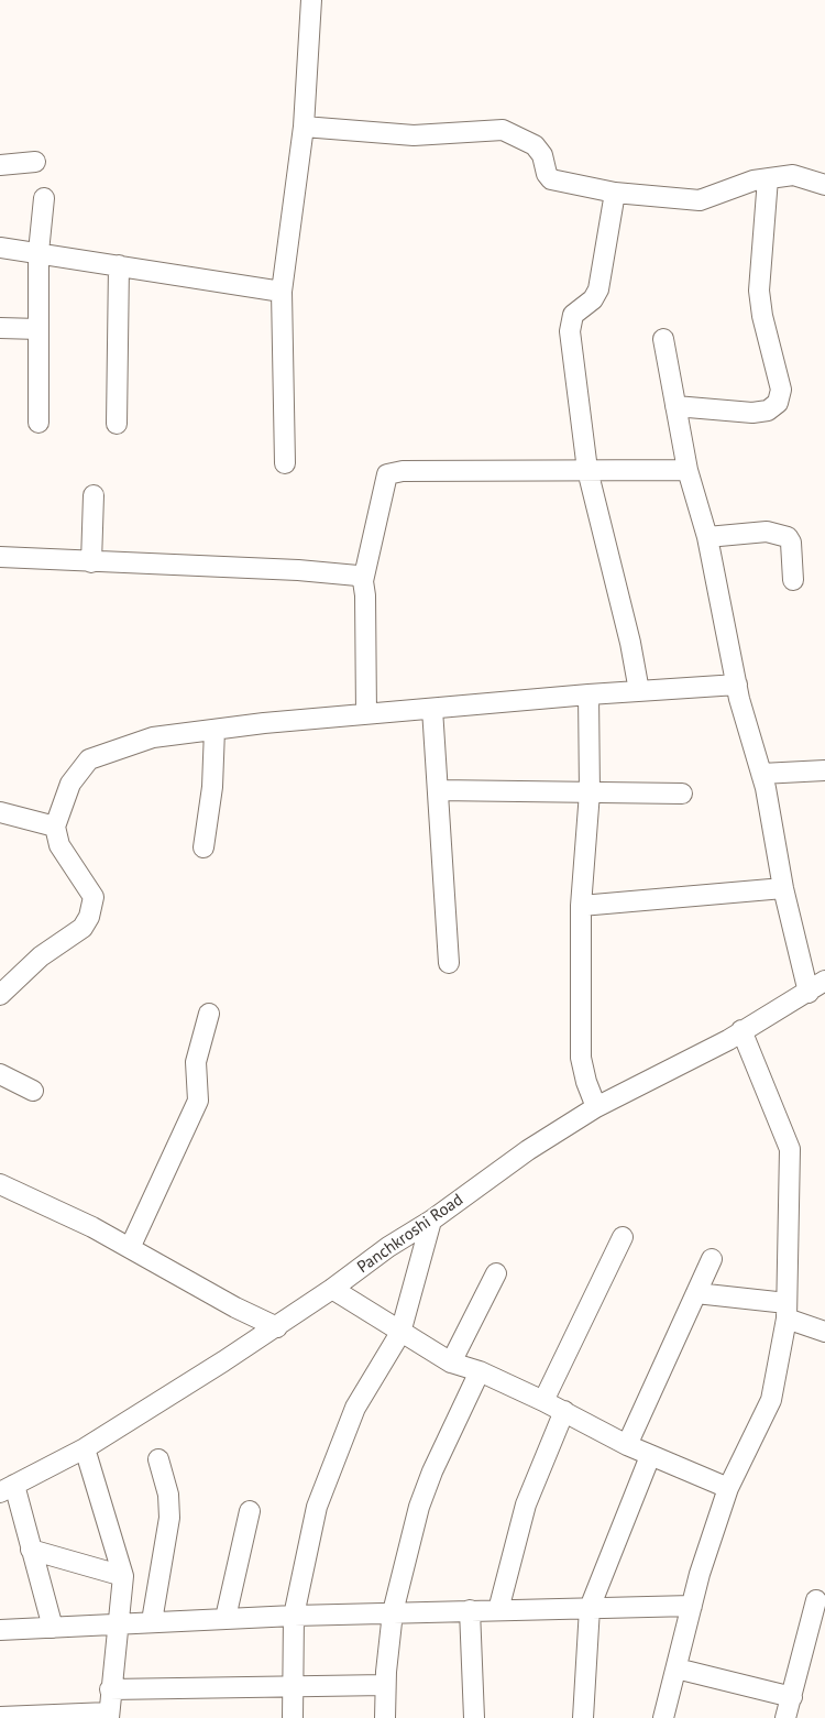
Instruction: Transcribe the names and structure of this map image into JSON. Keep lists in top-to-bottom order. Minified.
{"streets":{"street":["Panchkroshi Road"]}}
